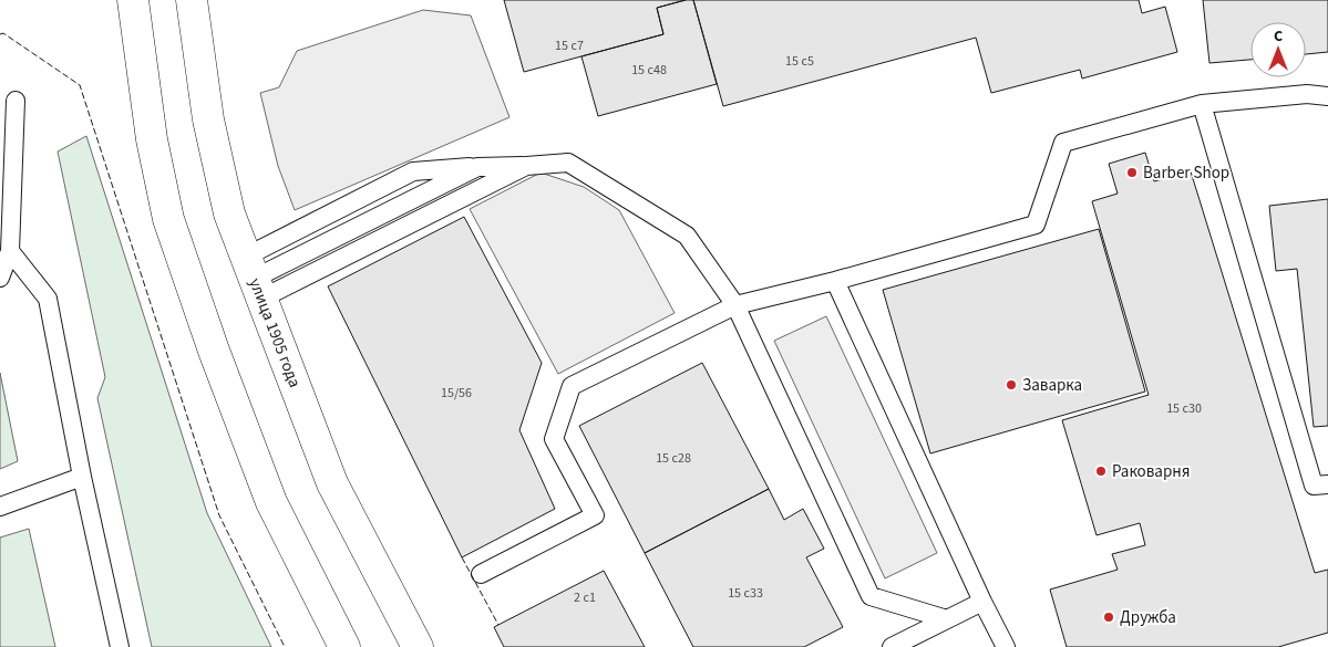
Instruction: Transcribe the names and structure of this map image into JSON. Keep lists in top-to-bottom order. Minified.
{"streets":{"main road":["улица 1905 года"]},"places":["Barber Shop","Заварка","Раковарня","Дружба"],"house_numbers":["15 с7","15 с5","15 с48","15/56","15 с30","15 с28","15 с33","2 с1"],"north":"top"}
